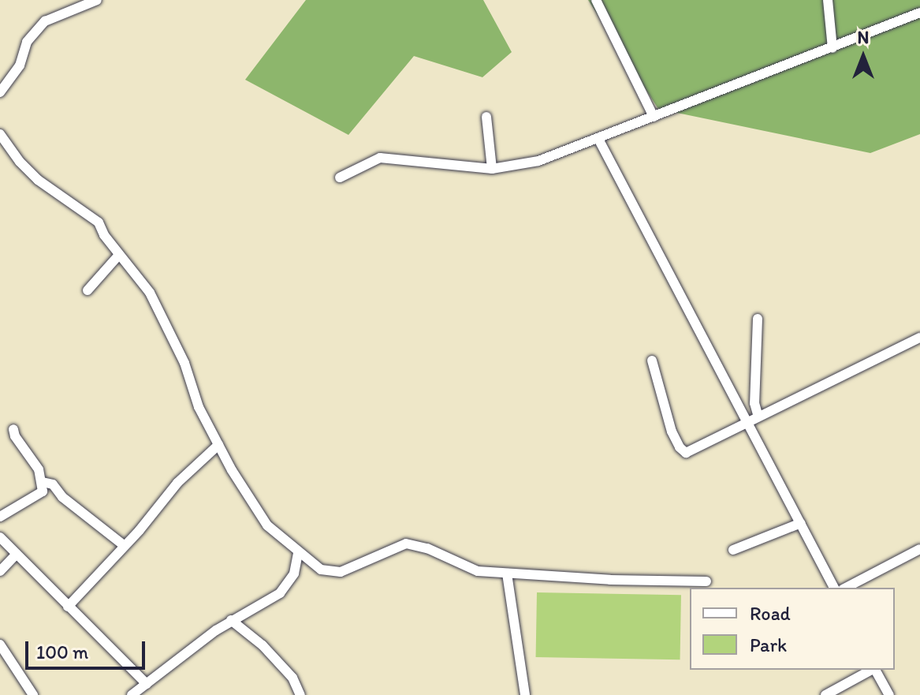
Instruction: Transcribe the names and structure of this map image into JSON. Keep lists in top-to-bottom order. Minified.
{"legend":["Road","Park"],"scale_bar":"100 m","north":"top"}
